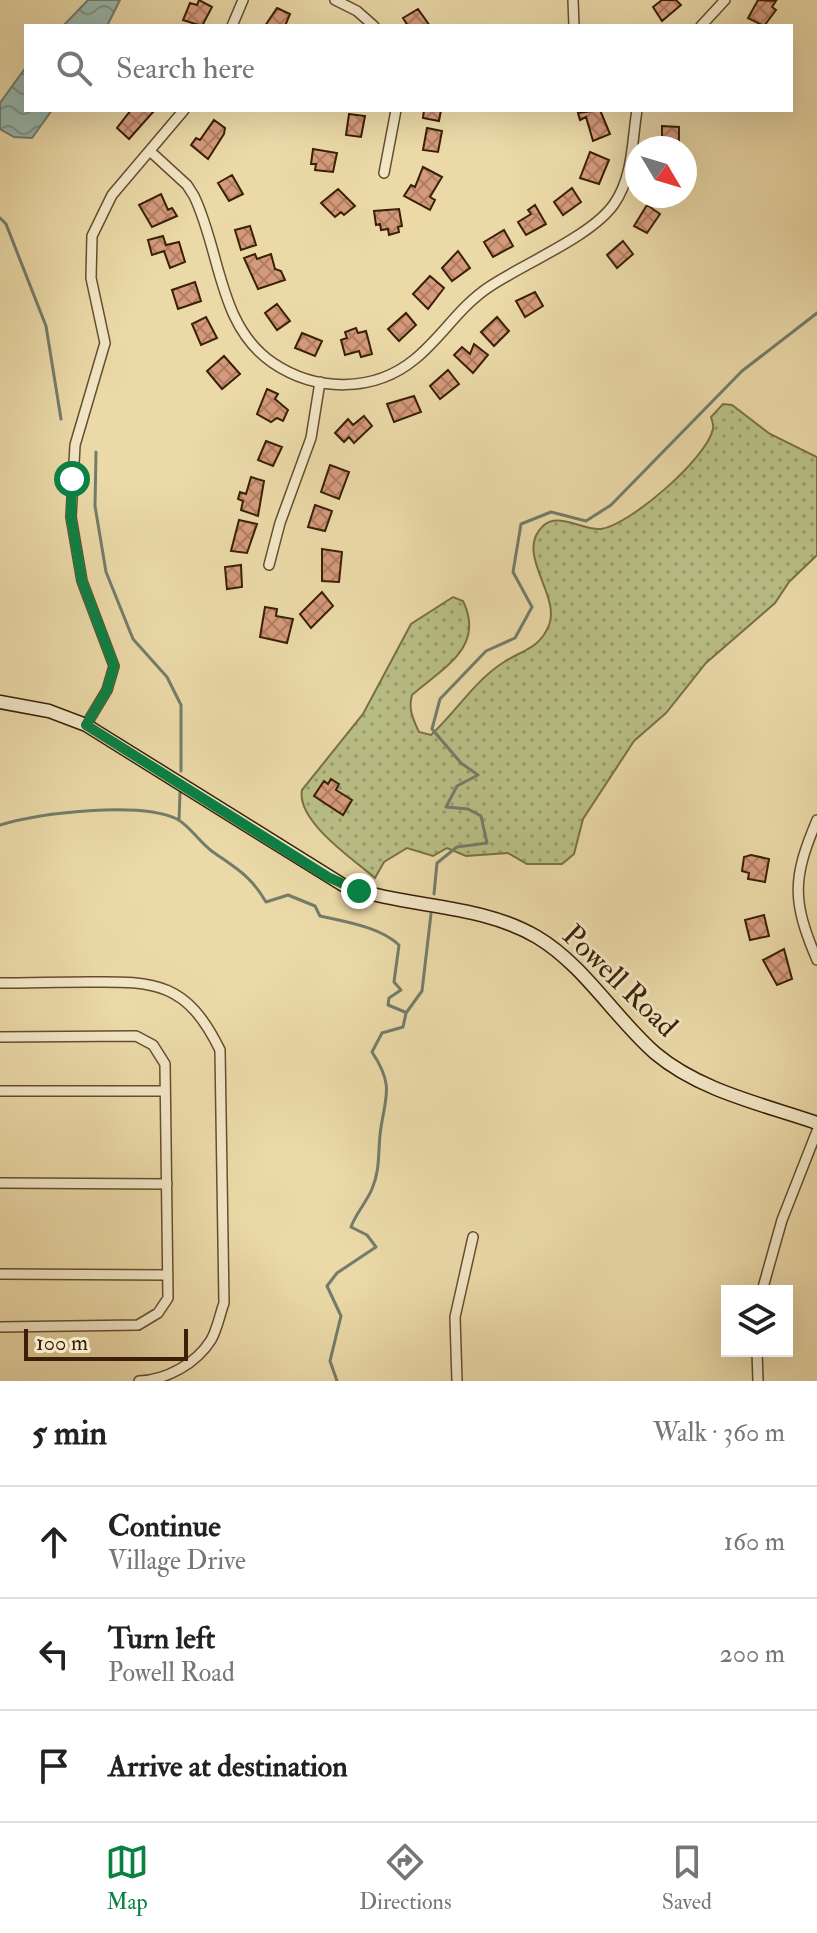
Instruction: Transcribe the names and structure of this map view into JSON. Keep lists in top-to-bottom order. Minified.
{"streets":{"street":["Powell Road"]},"scale_bar":"100 m","north":"bottom right","page":{"search":"Search here","scale":"100 m","heading":["5 min","Walk · 360 m"],"list":[["Continue","Village Drive","160 m"],["Turn left","Powell Road","200 m"],"Arrive at destination"],"nav":["Map","Directions","Saved"]}}
